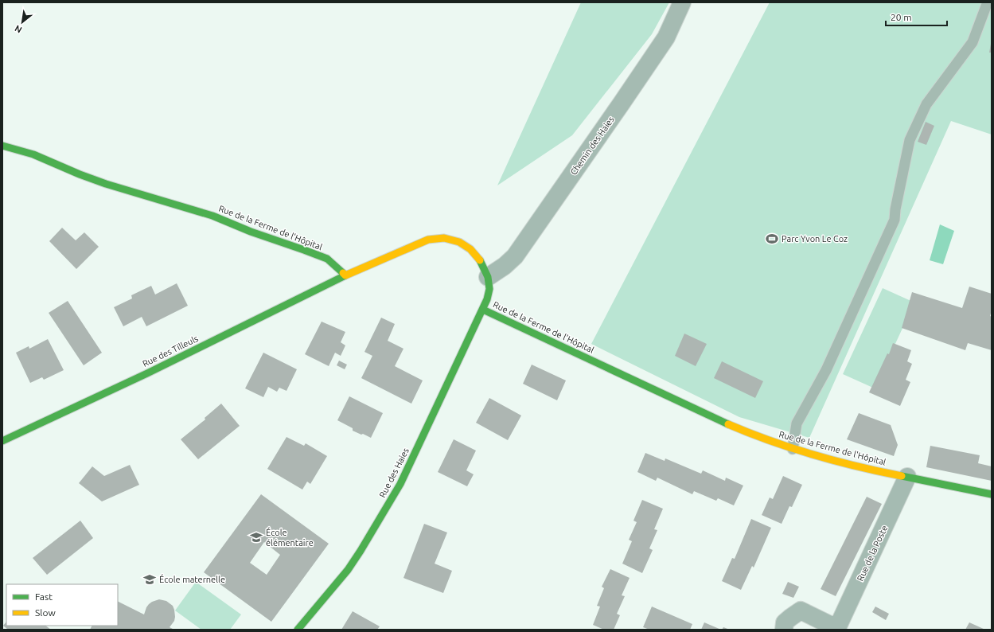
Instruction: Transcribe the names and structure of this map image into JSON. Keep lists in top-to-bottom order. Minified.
{"streets":{"street":["Chemin des Haies","Rue de la Ferme de l'Hôpital","Rue des Tilleuls","Rue des Haies","Rue de la Poste"]},"crossings":[["Chemin des Haies","Rue de la Ferme de l'Hôpital"],["Rue de la Ferme de l'Hôpital","Rue des Tilleuls"],["Rue de la Ferme de l'Hôpital","Rue des Haies"],["Rue de la Ferme de l'Hôpital","Rue de la Poste"]],"places":{"sports":["Parc Yvon Le Coz"],"school or university":["École élémentaire","École maternelle"]},"legend":["Fast","Slow"],"scale_bar":"20 m","north":"bottom left"}
